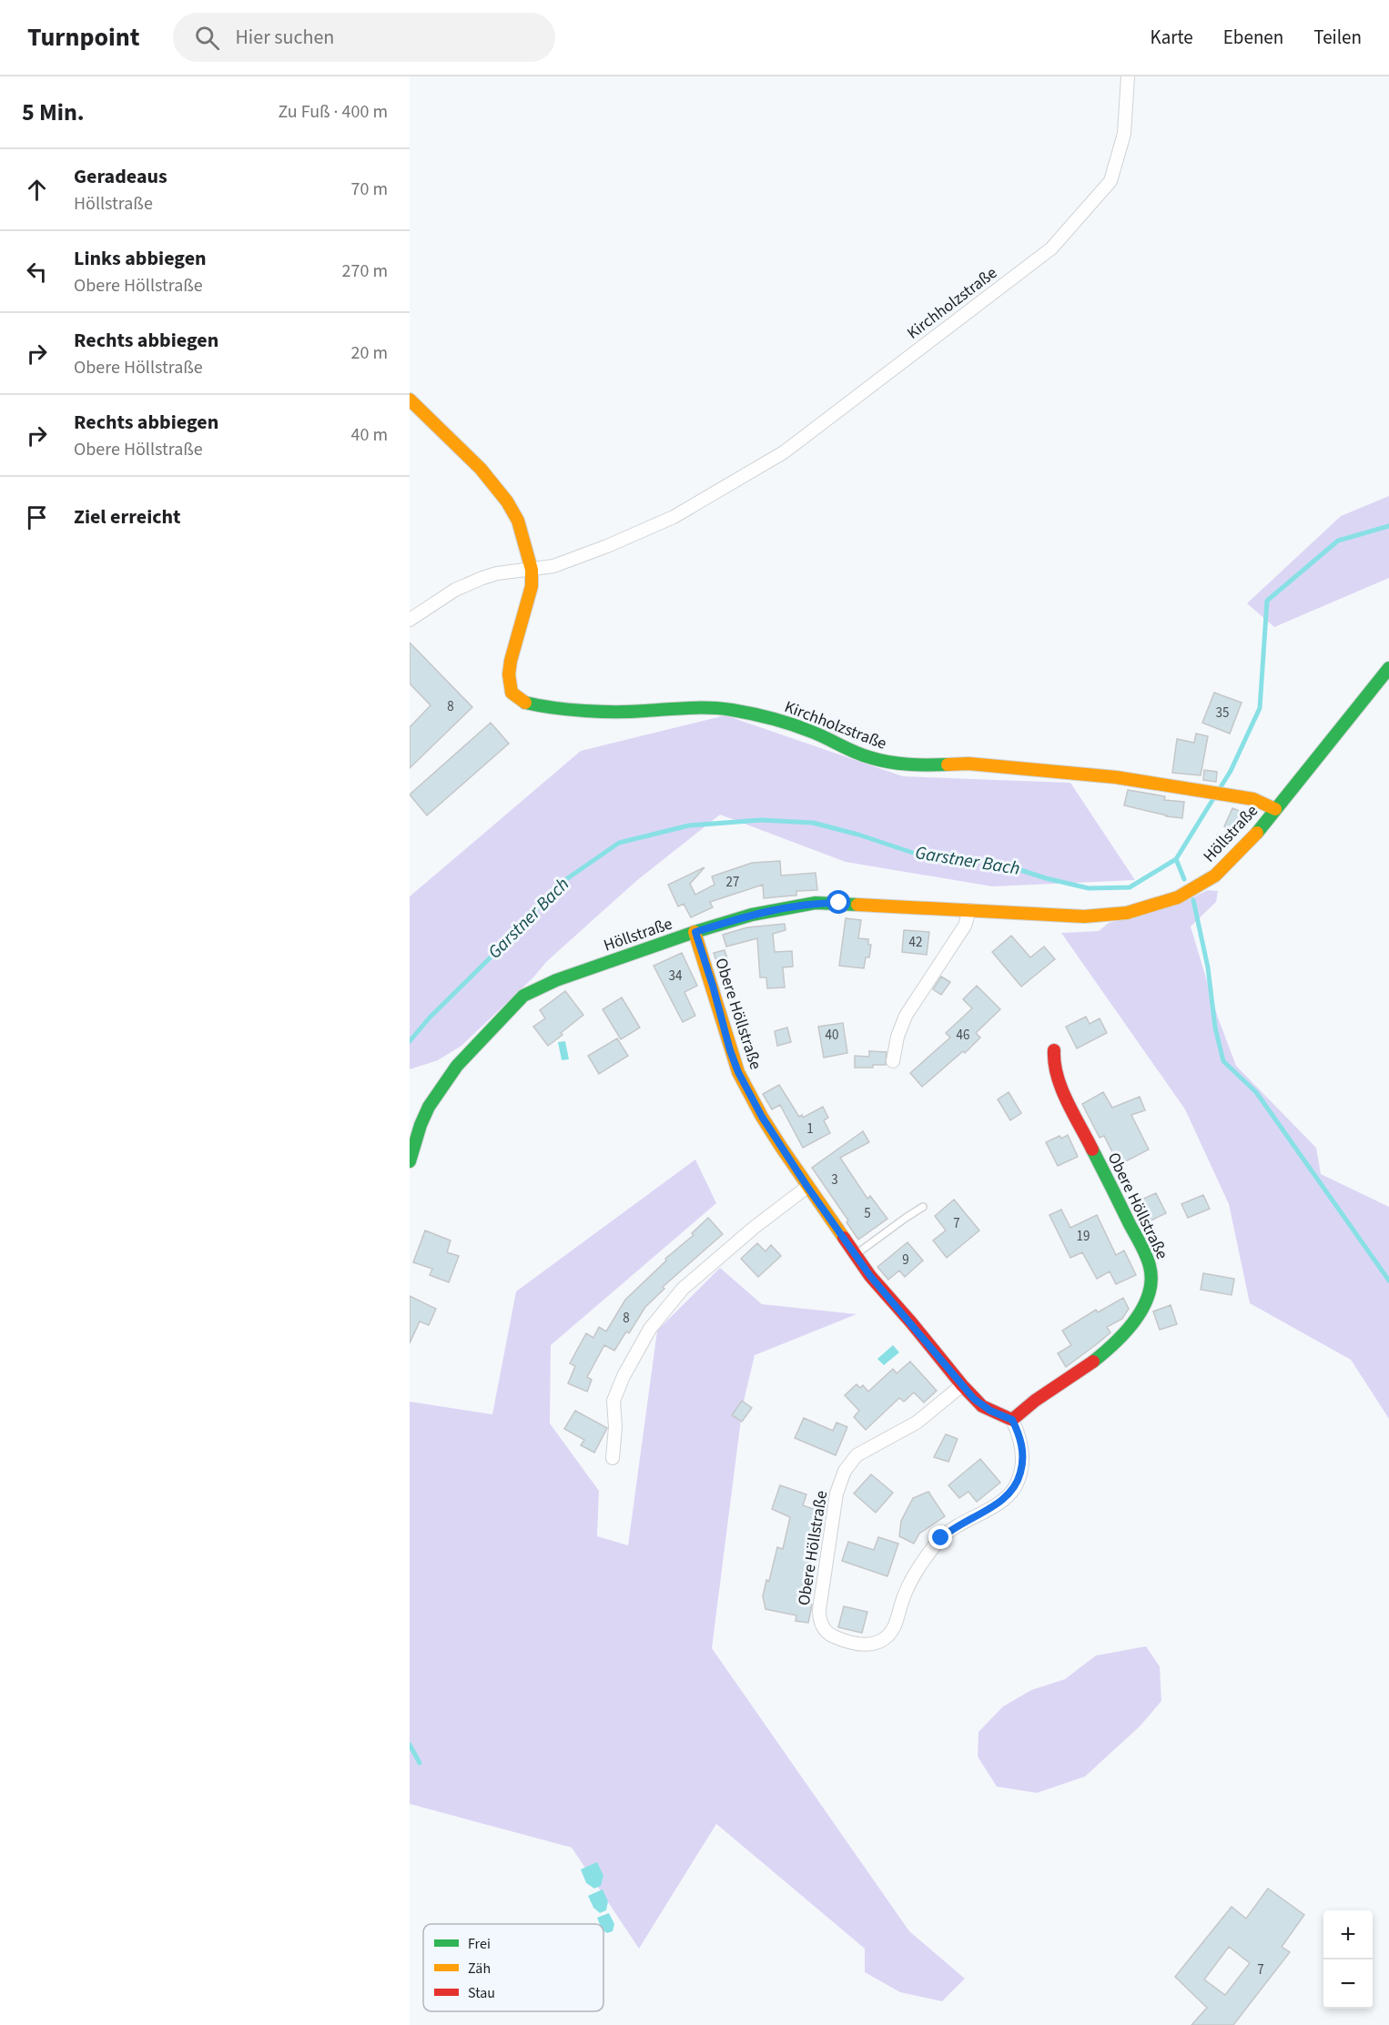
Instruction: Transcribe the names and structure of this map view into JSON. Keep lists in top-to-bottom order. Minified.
{"streets":{"street":["Kirchholzstraße","Höllstraße","Obere Höllstraße"]},"crossings":[["Kirchholzstraße","Höllstraße"],["Höllstraße","Obere Höllstraße"]],"water":["Garstner Bach"],"house_numbers":["8","35","27","42","34","40","46","1","3","5","7","19","9","8","7"],"legend":["Frei","Zäh","Stau"],"page":{"header":"Turnpoint","search":"Hier suchen","nav":["Karte","Ebenen","Teilen"],"heading":["5 Min.","Zu Fuß · 400 m"],"list":[["Geradeaus","Höllstraße","70 m"],["Links abbiegen","Obere Höllstraße","270 m"],["Rechts abbiegen","Obere Höllstraße","20 m"],["Rechts abbiegen","Obere Höllstraße","40 m"],"Ziel erreicht"],"map_buttons":["+","−"]}}
